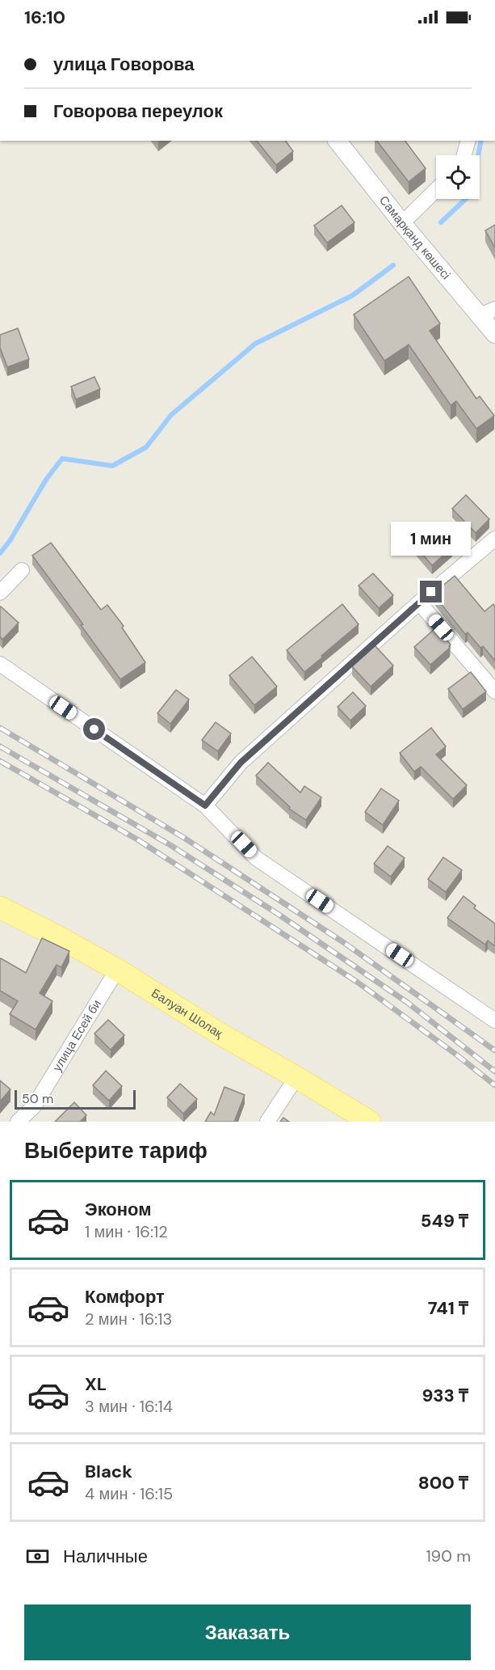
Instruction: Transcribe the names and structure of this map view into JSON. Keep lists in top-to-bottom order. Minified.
{"streets":{"main road":["Балуан Шолақ"],"street":["Самарқанд көшесі","улица Есей би"]},"crossings":[["Балуан Шолақ","улица Есей би"]],"scale_bar":"50 m","page":{"status":"16:10","banner":["улица Говорова","Говорова переулок"],"bubble":"1 мин","scale":"50 m","heading":"Выберите тариф","list":[{"name":"Эконом","note":"1 мин · 16:12","value":"549 ₸"},{"name":"Комфорт","note":"2 мин · 16:13","value":"741 ₸"},{"name":"XL","note":"3 мин · 16:14","value":"933 ₸"},{"name":"Black","note":"4 мин · 16:15","value":"800 ₸"}],"pay":["Наличные","190 m"],"buttons":"Заказать"}}
